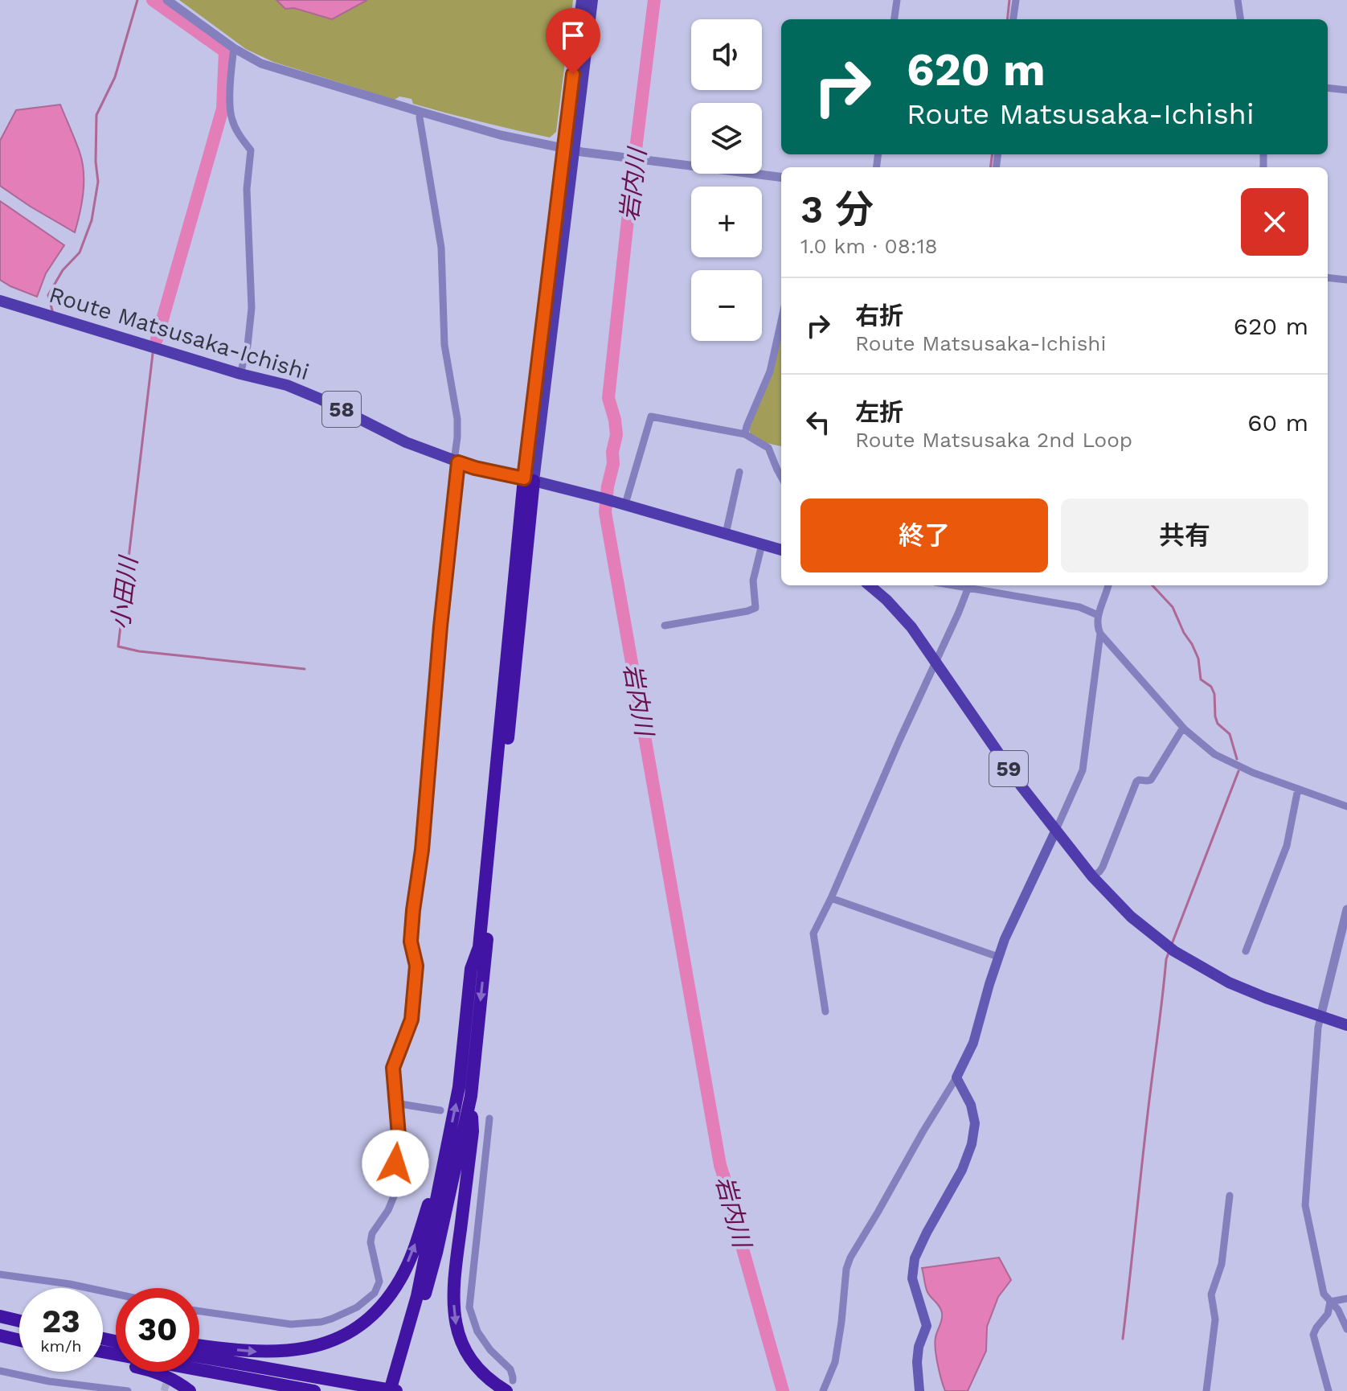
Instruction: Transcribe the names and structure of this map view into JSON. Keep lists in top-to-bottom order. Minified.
{"streets":{"main road":["Route Matsusaka-Ichishi","58","59"]},"water":["岩内川","小田川"],"page":{"map_buttons":["+","−"],"turn":["620 m","Route Matsusaka-Ichishi"],"heading":["3 分","1.0 km · 08:18"],"list":[{"name":"右折","note":"Route Matsusaka-Ichishi","value":"620 m"},{"name":"左折","note":"Route Matsusaka 2nd Loop","value":"60 m"}],"buttons":["終了","共有"],"speed":"23 km/h","limit":"30"}}
